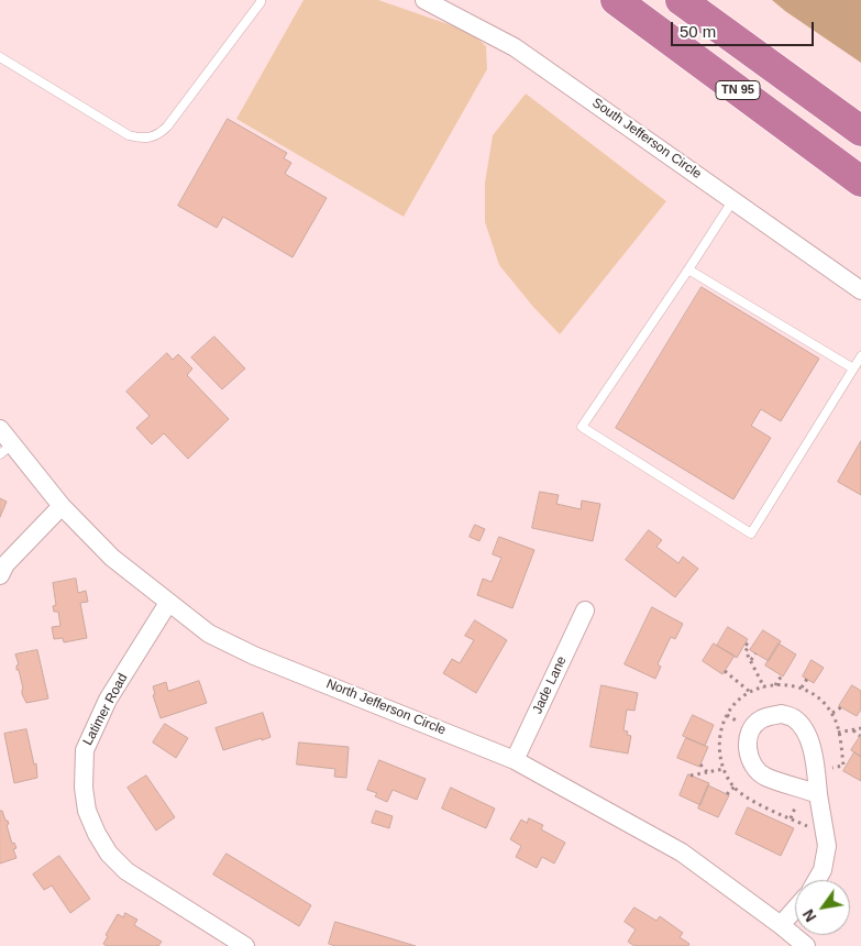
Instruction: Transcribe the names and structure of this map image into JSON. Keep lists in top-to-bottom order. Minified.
{"streets":{"highway":["TN 95"],"street":["South Jefferson Circle","Jade Lane","North Jefferson Circle","Latimer Road"]},"crossings":[["Jade Lane","North Jefferson Circle"],["North Jefferson Circle","Latimer Road"]],"scale_bar":"50 m","north":"bottom left"}
